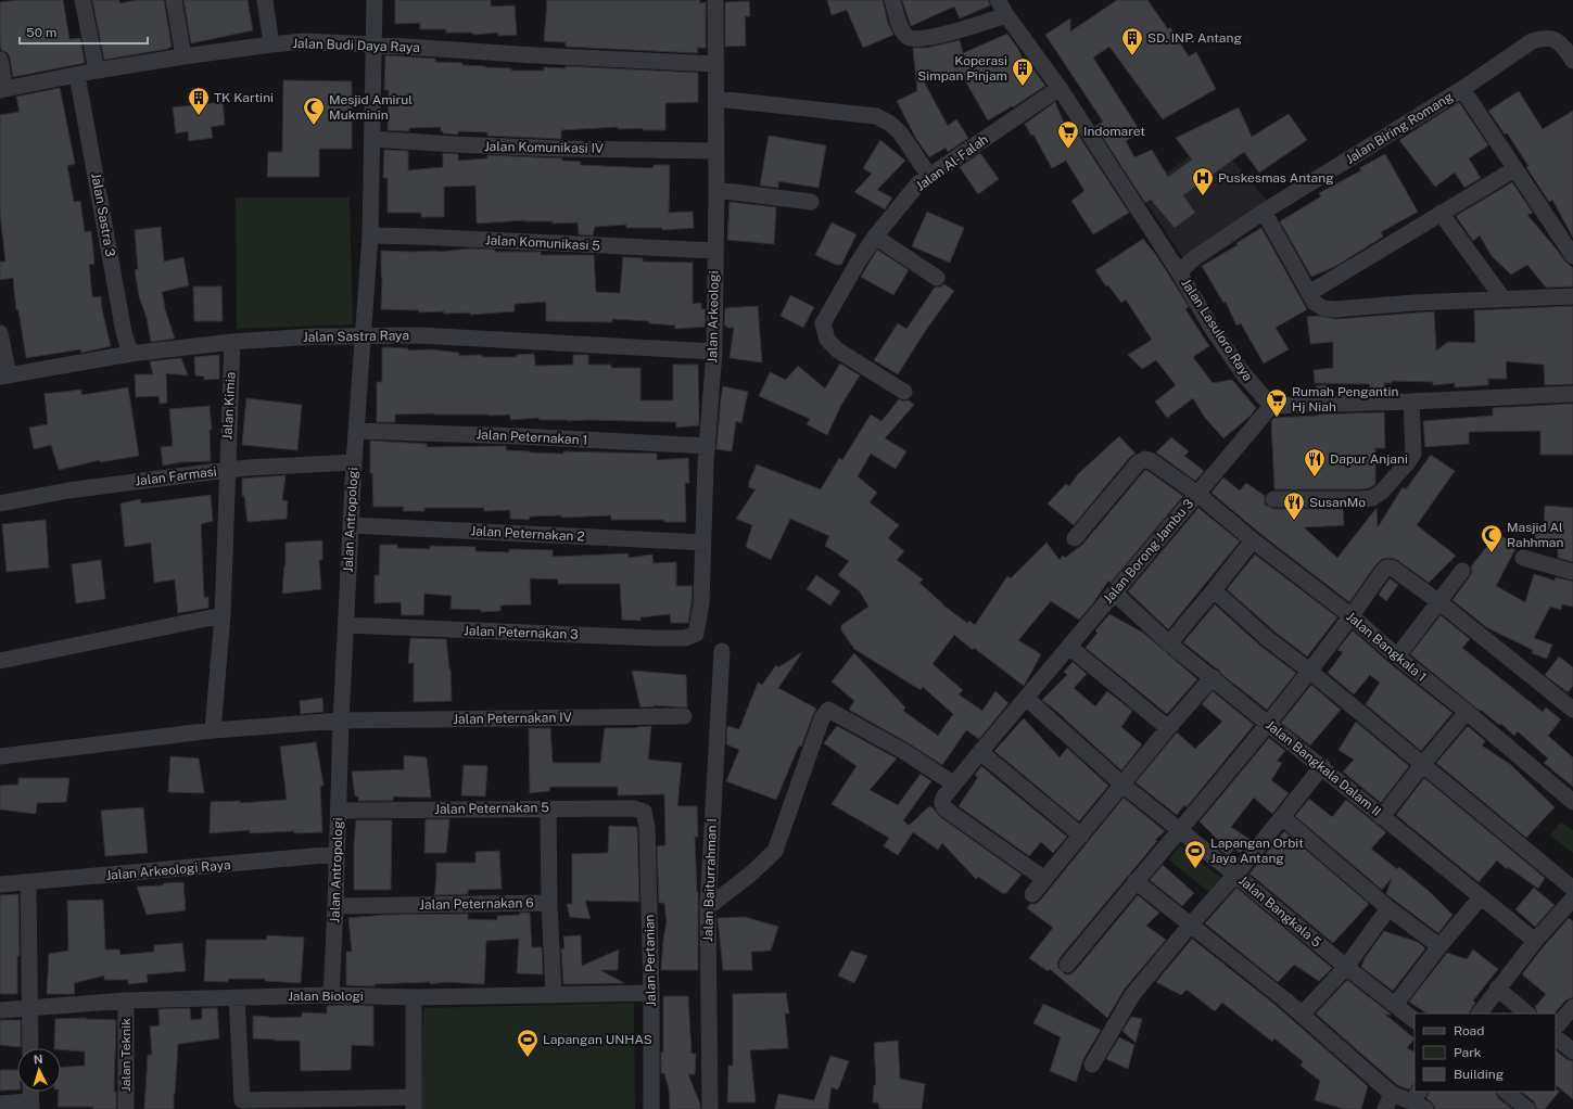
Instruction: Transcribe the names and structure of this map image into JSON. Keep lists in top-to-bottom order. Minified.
{"streets":{"street":["Jalan Budi Daya Raya","Jalan Biring Romang","Jalan Komunikasi IV","Jalan Al-Falah","Jalan Sastra 3","Jalan Komunikasi 5","Jalan Arkeologi","Jalan Lasuloro Raya","Jalan Sastra Raya","Jalan Kimia","Jalan Peternakan 1","Jalan Farmasi","Jalan Antropologi","Jalan Peternakan 2","Jalan Borong Jambu 3","Jalan Peternakan 3","Jalan Bangkala 1","Jalan Peternakan IV","Jalan Bangkala Dalam II","Jalan Peternakan 5","Jalan Arkeologi Raya","Jalan Baiturrahman I","Jalan Peternakan 6","Jalan Bangkala 5","Jalan Pertanian","Jalan Biologi","Jalan Teknik"]},"crossings":[["Jalan Budi Daya Raya","Jalan Sastra 3"],["Jalan Budi Daya Raya","Jalan Arkeologi"],["Jalan Budi Daya Raya","Jalan Antropologi"],["Jalan Biring Romang","Jalan Lasuloro Raya"],["Jalan Komunikasi IV","Jalan Arkeologi"],["Jalan Komunikasi IV","Jalan Antropologi"],["Jalan Al-Falah","Jalan Lasuloro Raya"],["Jalan Sastra 3","Jalan Sastra Raya"],["Jalan Komunikasi 5","Jalan Arkeologi"],["Jalan Komunikasi 5","Jalan Antropologi"],["Jalan Arkeologi","Jalan Sastra Raya"],["Jalan Arkeologi","Jalan Peternakan 1"],["Jalan Arkeologi","Jalan Peternakan 2"],["Jalan Arkeologi","Jalan Peternakan 3"],["Jalan Lasuloro Raya","Jalan Borong Jambu 3"],["Jalan Sastra Raya","Jalan Kimia"],["Jalan Sastra Raya","Jalan Antropologi"],["Jalan Kimia","Jalan Farmasi"],["Jalan Kimia","Jalan Peternakan IV"],["Jalan Peternakan 1","Jalan Antropologi"],["Jalan Farmasi","Jalan Antropologi"],["Jalan Antropologi","Jalan Peternakan 2"],["Jalan Antropologi","Jalan Peternakan 3"],["Jalan Antropologi","Jalan Peternakan IV"],["Jalan Antropologi","Jalan Peternakan 5"],["Jalan Antropologi","Jalan Arkeologi Raya"],["Jalan Antropologi","Jalan Peternakan 6"],["Jalan Antropologi","Jalan Biologi"],["Jalan Borong Jambu 3","Jalan Bangkala 1"],["Jalan Borong Jambu 3","Jalan Bangkala Dalam II"],["Jalan Borong Jambu 3","Jalan Bangkala 5"],["Jalan Peternakan 5","Jalan Peternakan 6"],["Jalan Peternakan 5","Jalan Pertanian"],["Jalan Pertanian","Jalan Biologi"],["Jalan Biologi","Jalan Teknik"]],"places":{"building":["SD. INP. Antang","Koperasi Simpan Pinjam","TK Kartini"],"mosque":["Mesjid Amirul Mukminin","Masjid Al Rahhman"],"supermarket":["Indomaret","Rumah Pengantin Hj Niah"],"hospital":["Puskesmas Antang"],"restaurant":["Dapur Anjani","SusanMo"],"sports":["Lapangan Orbit Jaya Antang","Lapangan UNHAS"]},"legend":["Road","Park","Building"],"scale_bar":"50 m","north":"top"}
